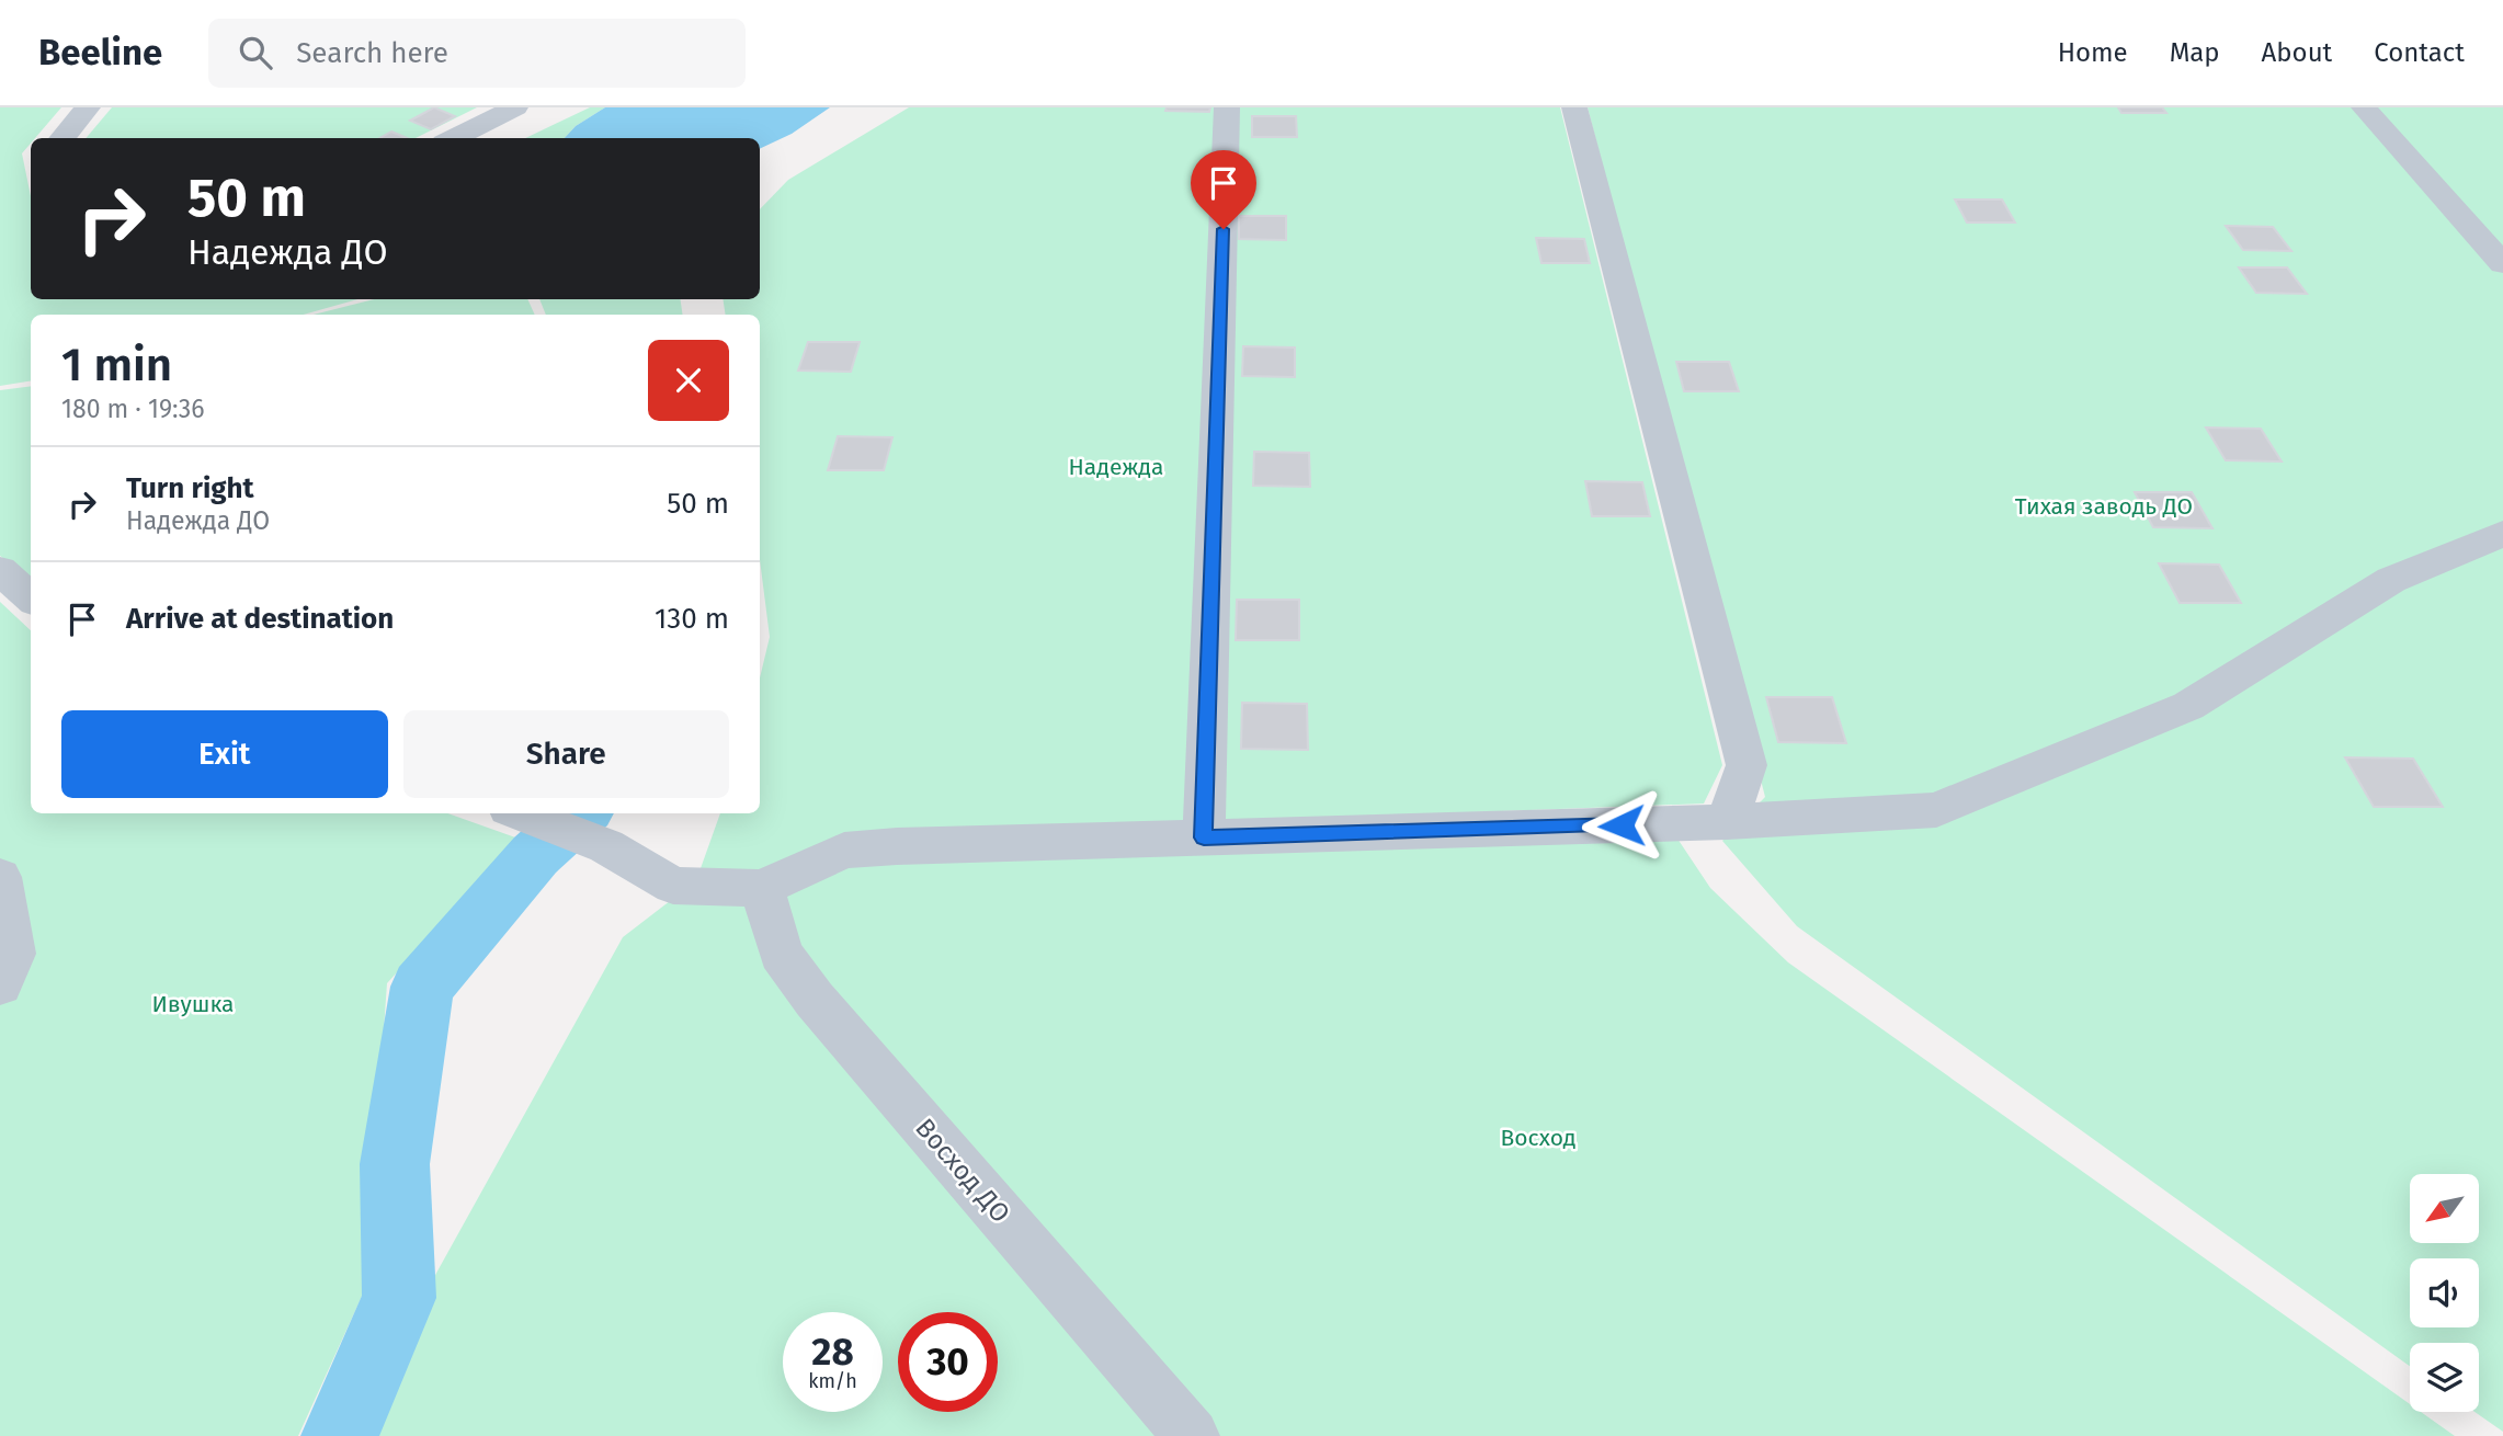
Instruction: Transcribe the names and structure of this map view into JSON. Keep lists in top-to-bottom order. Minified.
{"streets":{"street":["Восход ДО"]},"parks":["Надежда","Тихая заводь ДО","Ивушка","Восход"],"north":"bottom left","page":{"header":"Beeline","search":"Search here","nav":["Home","Map","About","Contact"],"turn":["50 m","Надежда ДО"],"heading":["1 min","180 m · 19:36"],"list":[{"name":"Turn right","note":"Надежда ДО","value":"50 m"},{"name":"Arrive at destination","value":"130 m"}],"buttons":["Exit","Share"],"speed":"28 km/h","limit":"30"}}
